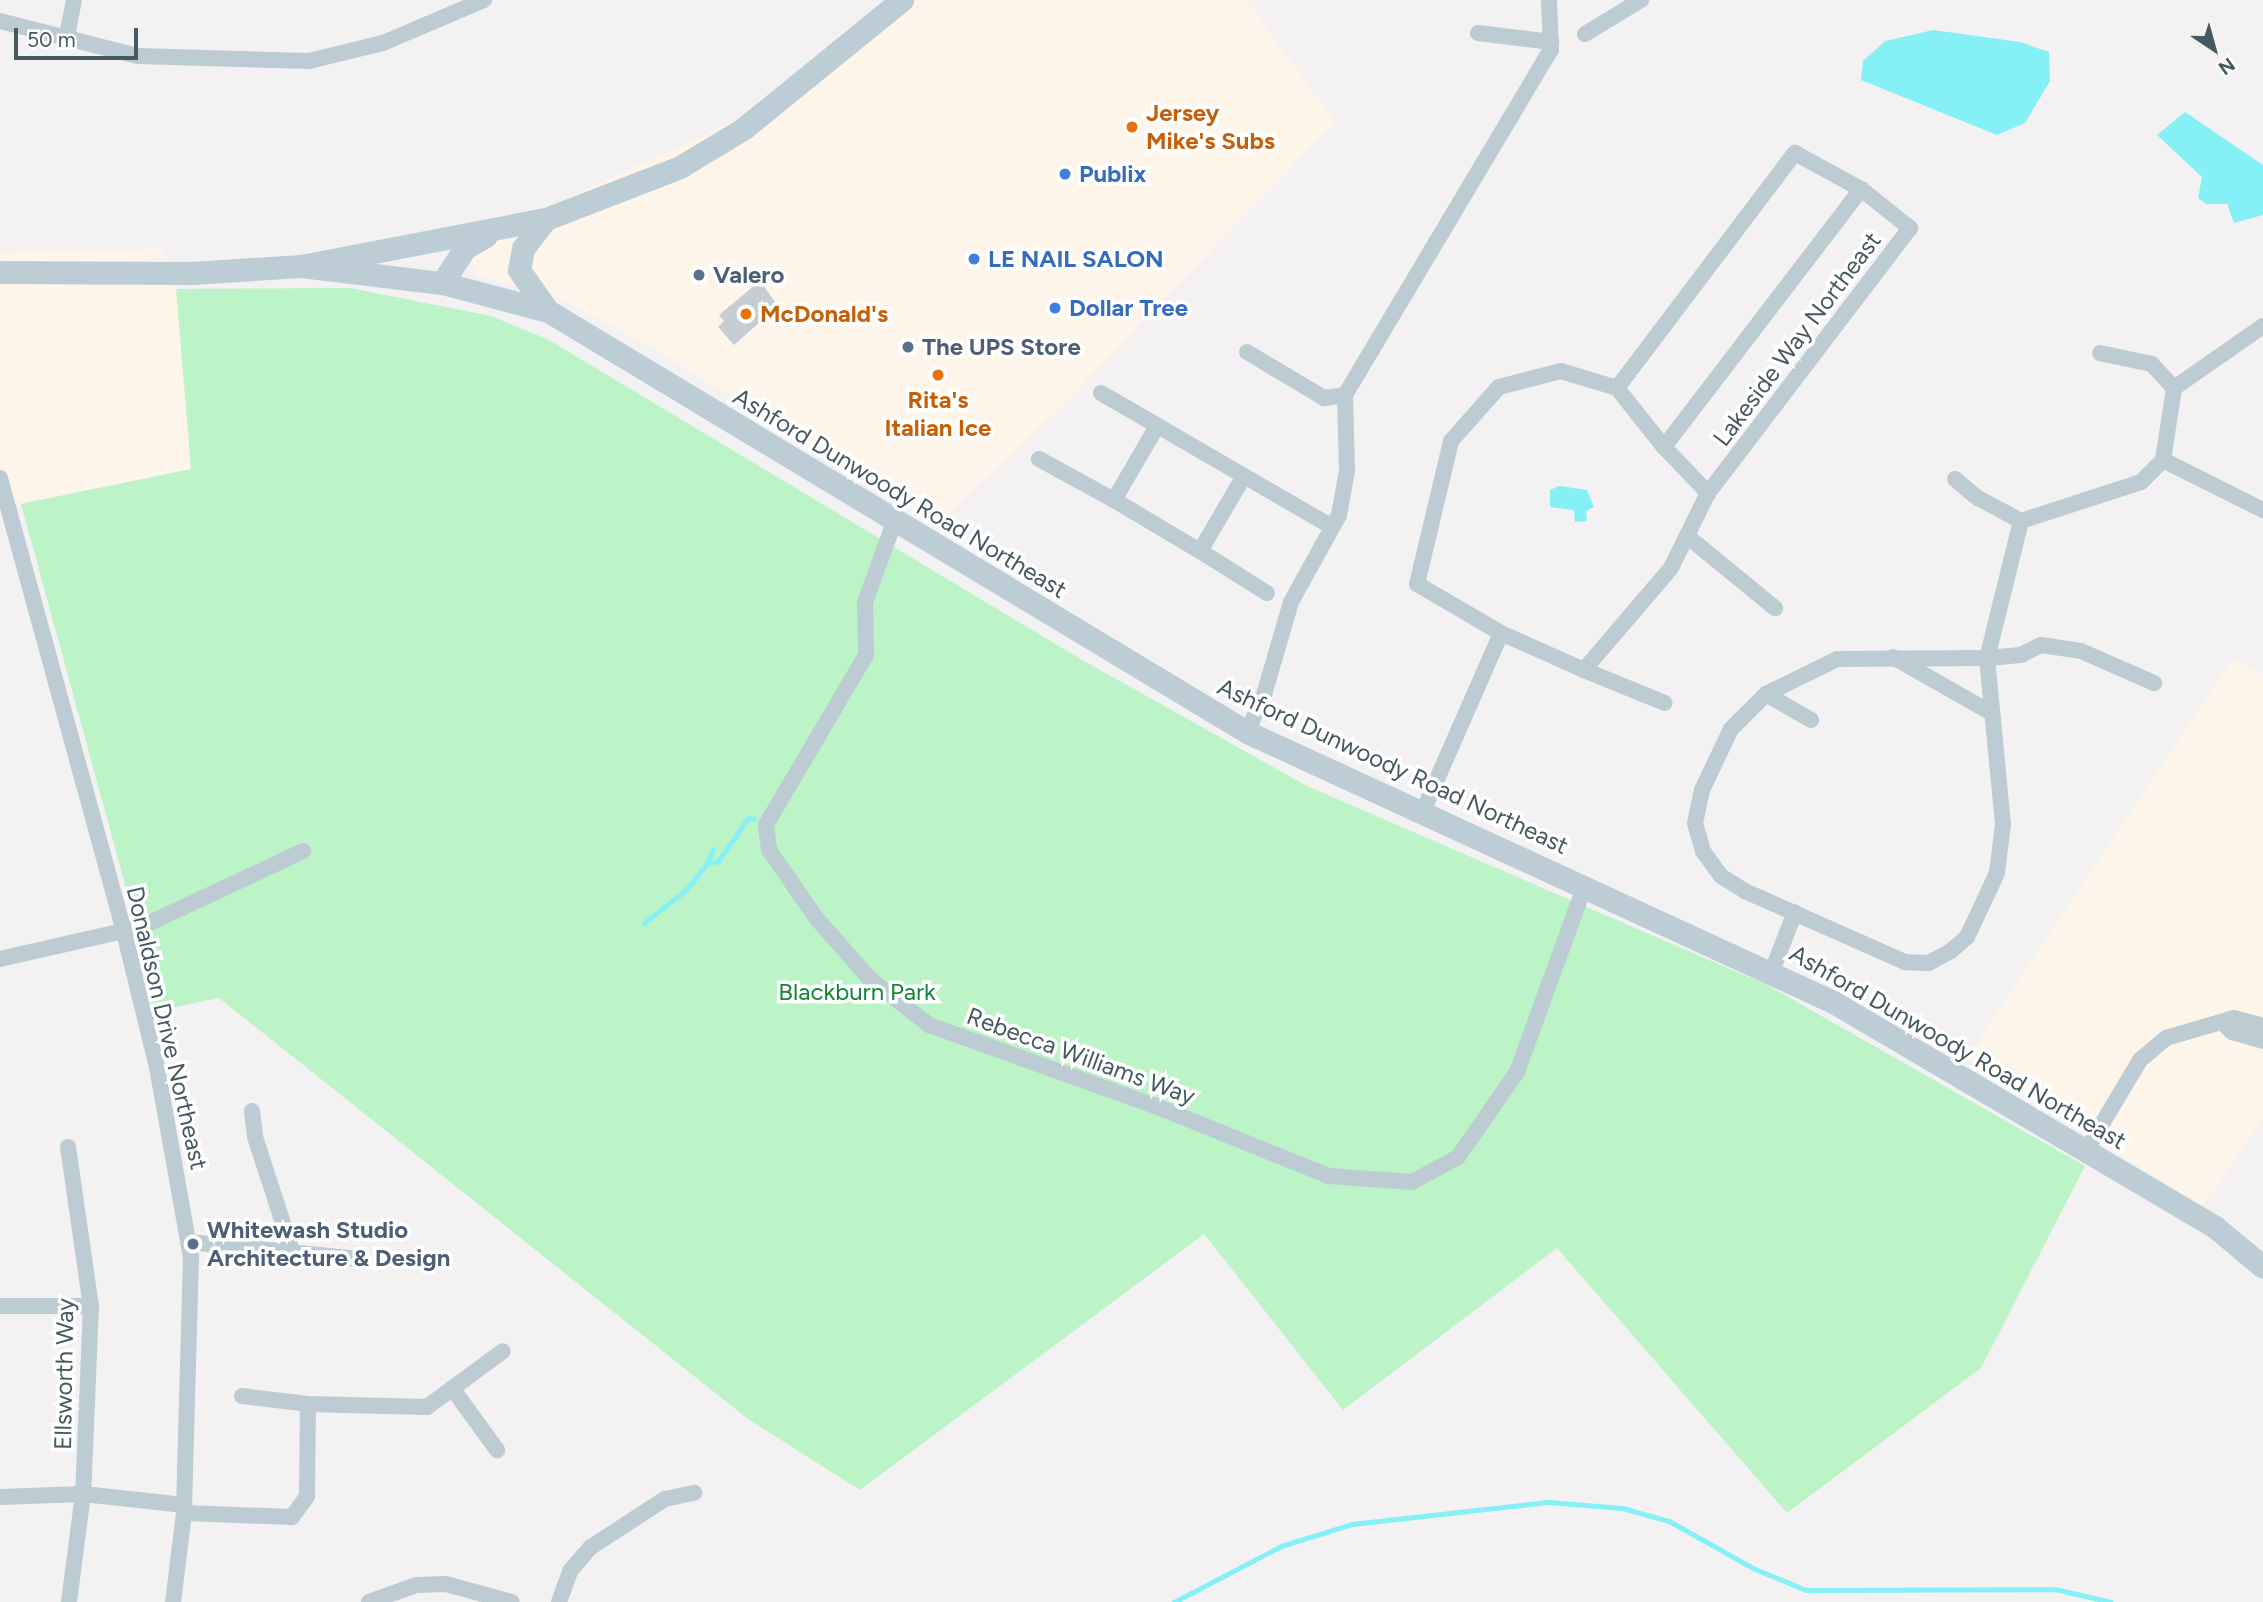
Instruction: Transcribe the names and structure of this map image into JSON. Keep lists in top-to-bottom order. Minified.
{"streets":{"main road":["Ashford Dunwoody Road Northeast"],"street":["Lakeside Way Northeast","Donaldson Drive Northeast","Rebecca Williams Way","Ellsworth Way"]},"crossings":[["Ashford Dunwoody Road Northeast","Rebecca Williams Way"]],"parks":["Blackburn Park"],"places":["Jersey Mike's Subs","Publix","LE NAIL SALON","Valero","Dollar Tree","McDonald's","The UPS Store","Rita's Italian Ice","Whitewash Studio Architecture & Design"],"scale_bar":"50 m","north":"bottom right"}
